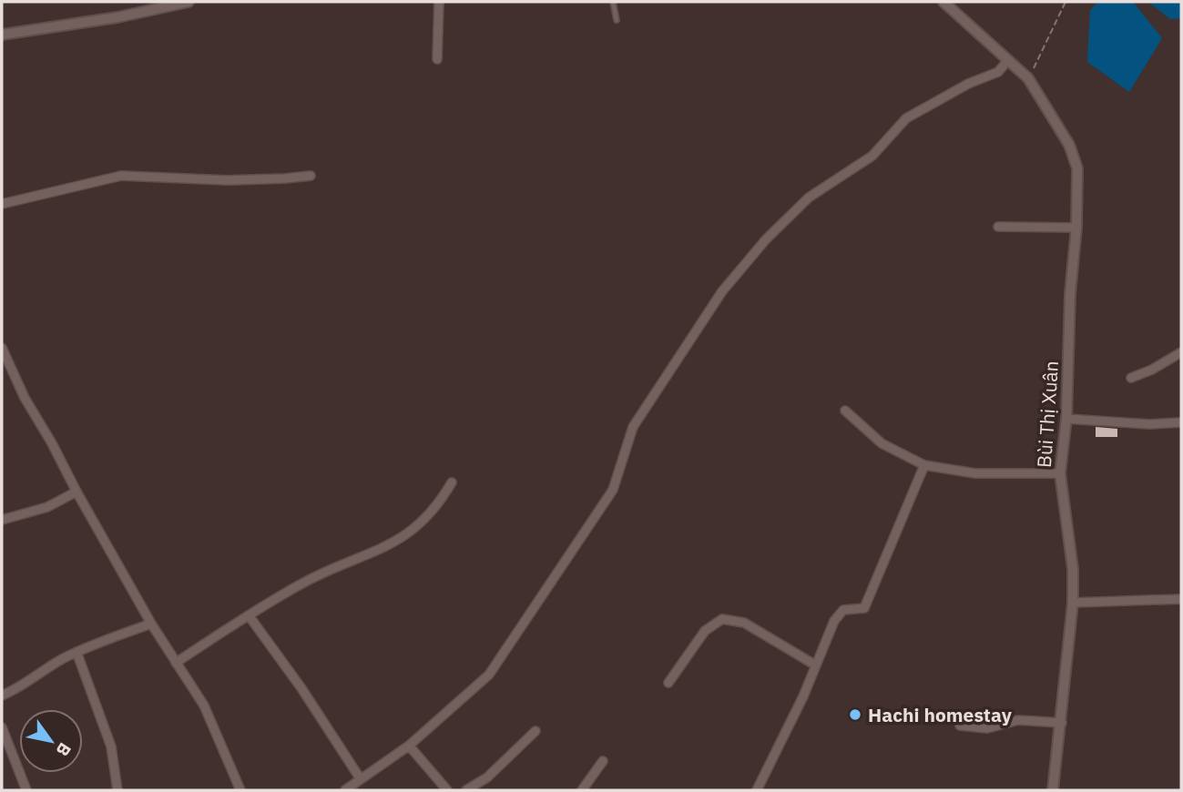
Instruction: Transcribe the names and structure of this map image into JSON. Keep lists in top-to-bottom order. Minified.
{"streets":{"street":["Bùi Thị Xuân"]},"places":["Hachi homestay"],"north":"bottom right"}
